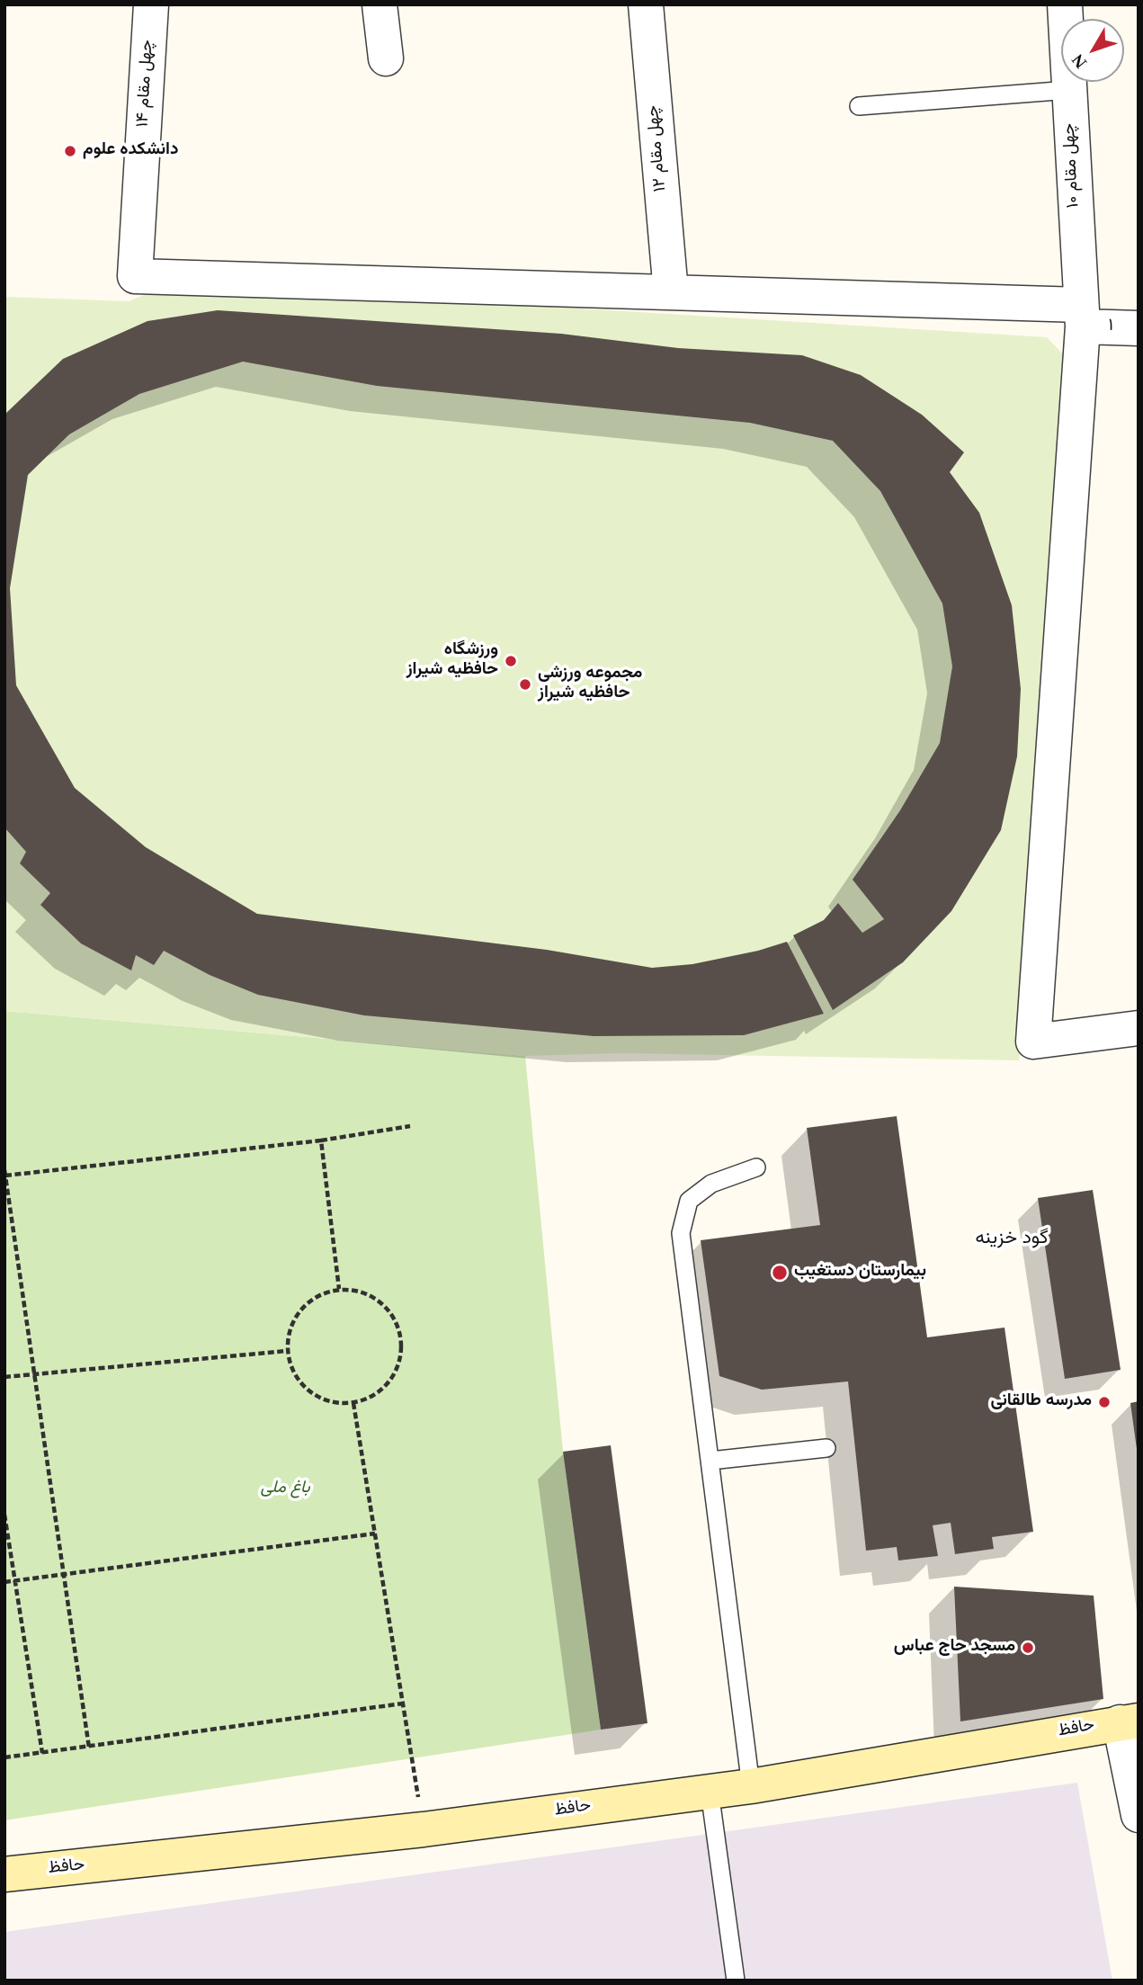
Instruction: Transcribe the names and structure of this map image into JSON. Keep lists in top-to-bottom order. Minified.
{"streets":{"main road":["حافظ"],"street":["چهل مقام ۱۴","چهل مقام ۱۲","چهل مقام ۱۰","۱"]},"crossings":[["چهل مقام ۱۴","۱"],["چهل مقام ۱۲","۱"],["چهل مقام ۱۰","۱"]],"districts":["گود خزینه"],"parks":["باغ ملی"],"places":["دانشکده علوم","ورزشگاه حافظیه شیراز","مجموعه ورزشی حافظیه شیراز","بیمارستان دستغیب","مدرسه طالقانی","مسجد حاج عباس"],"north":"bottom left"}
